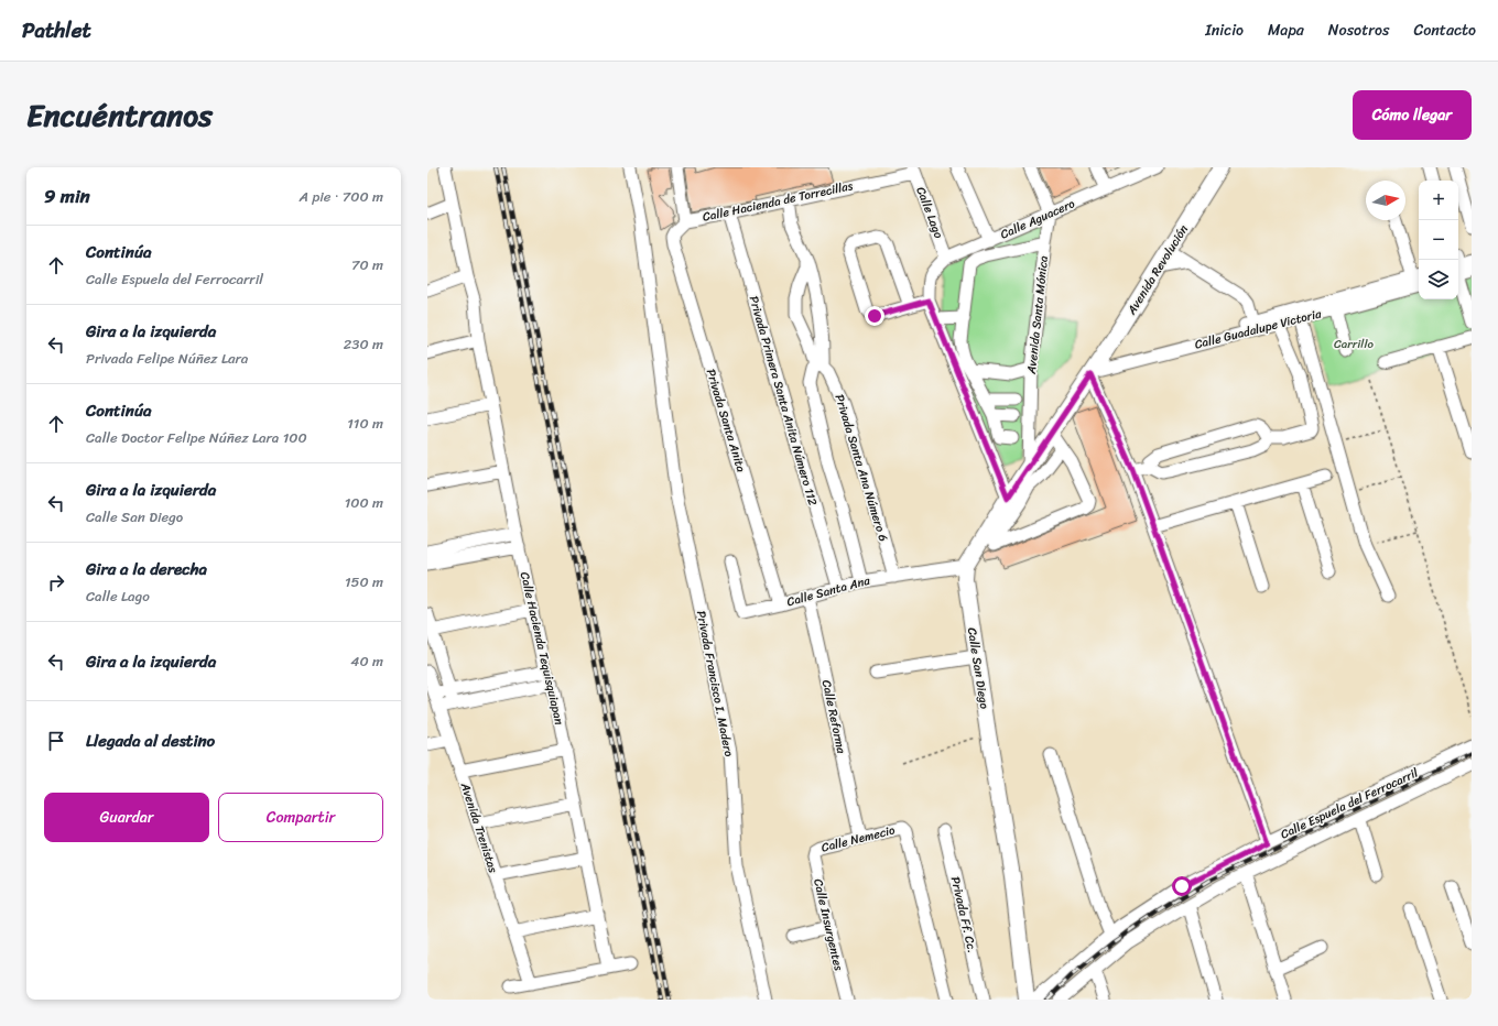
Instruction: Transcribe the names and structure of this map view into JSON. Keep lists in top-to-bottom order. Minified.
{"streets":{"main road":["Avenida Revolución","Calle San Diego"],"street":["Calle Hacienda de Torrecillas","Calle Lago","Calle Aguacero","Avenida Santa Mónica","Calle Guadalupe Victoria","Privada Primera Santa Anita Número 112","Privada Santa Anita","Privada Santa Ana Número 6","Calle Santa Ana","Calle Hacienda Tequisquiapan","Privada Francisco I. Madero","Calle Reforma","Calle Espuela del Ferrocarril","Avenida Trenistas","Calle Nemecio","Privada Ff. Cc.","Calle Insurgentes"]},"crossings":[["Calle Hacienda de Torrecillas","Calle Lago"],["Calle Hacienda de Torrecillas","Privada Primera Santa Anita Número 112"],["Calle Hacienda de Torrecillas","Privada Santa Anita"],["Calle Lago","Calle Aguacero"],["Calle Aguacero","Avenida Santa Mónica"],["Avenida Revolución","Calle Guadalupe Victoria"],["Privada Primera Santa Anita Número 112","Calle Santa Ana"],["Privada Santa Anita","Calle Santa Ana"],["Privada Santa Ana Número 6","Calle Santa Ana"],["Calle Santa Ana","Calle San Diego"],["Calle Santa Ana","Calle Reforma"],["Calle Reforma","Calle Nemecio"],["Calle Nemecio","Calle Insurgentes"]],"parks":["Carrillo"],"north":"right","page":{"header":"Pathlet","nav":["Inicio","Mapa","Nosotros","Contacto"],"title":"Encuéntranos","buttons":["Cómo llegar",["Guardar","Compartir"]],"heading":["9 min","A pie · 700 m"],"map_buttons":["+","−"],"list":[["Continúa","Calle Espuela del Ferrocarril","70 m"],["Gira a la izquierda","Privada Felipe Núñez Lara","230 m"],["Continúa","Calle Doctor Felipe Núñez Lara 100","110 m"],["Gira a la izquierda","Calle San Diego","100 m"],["Gira a la derecha","Calle Lago","150 m"],["Gira a la izquierda","40 m"],"Llegada al destino"]}}
